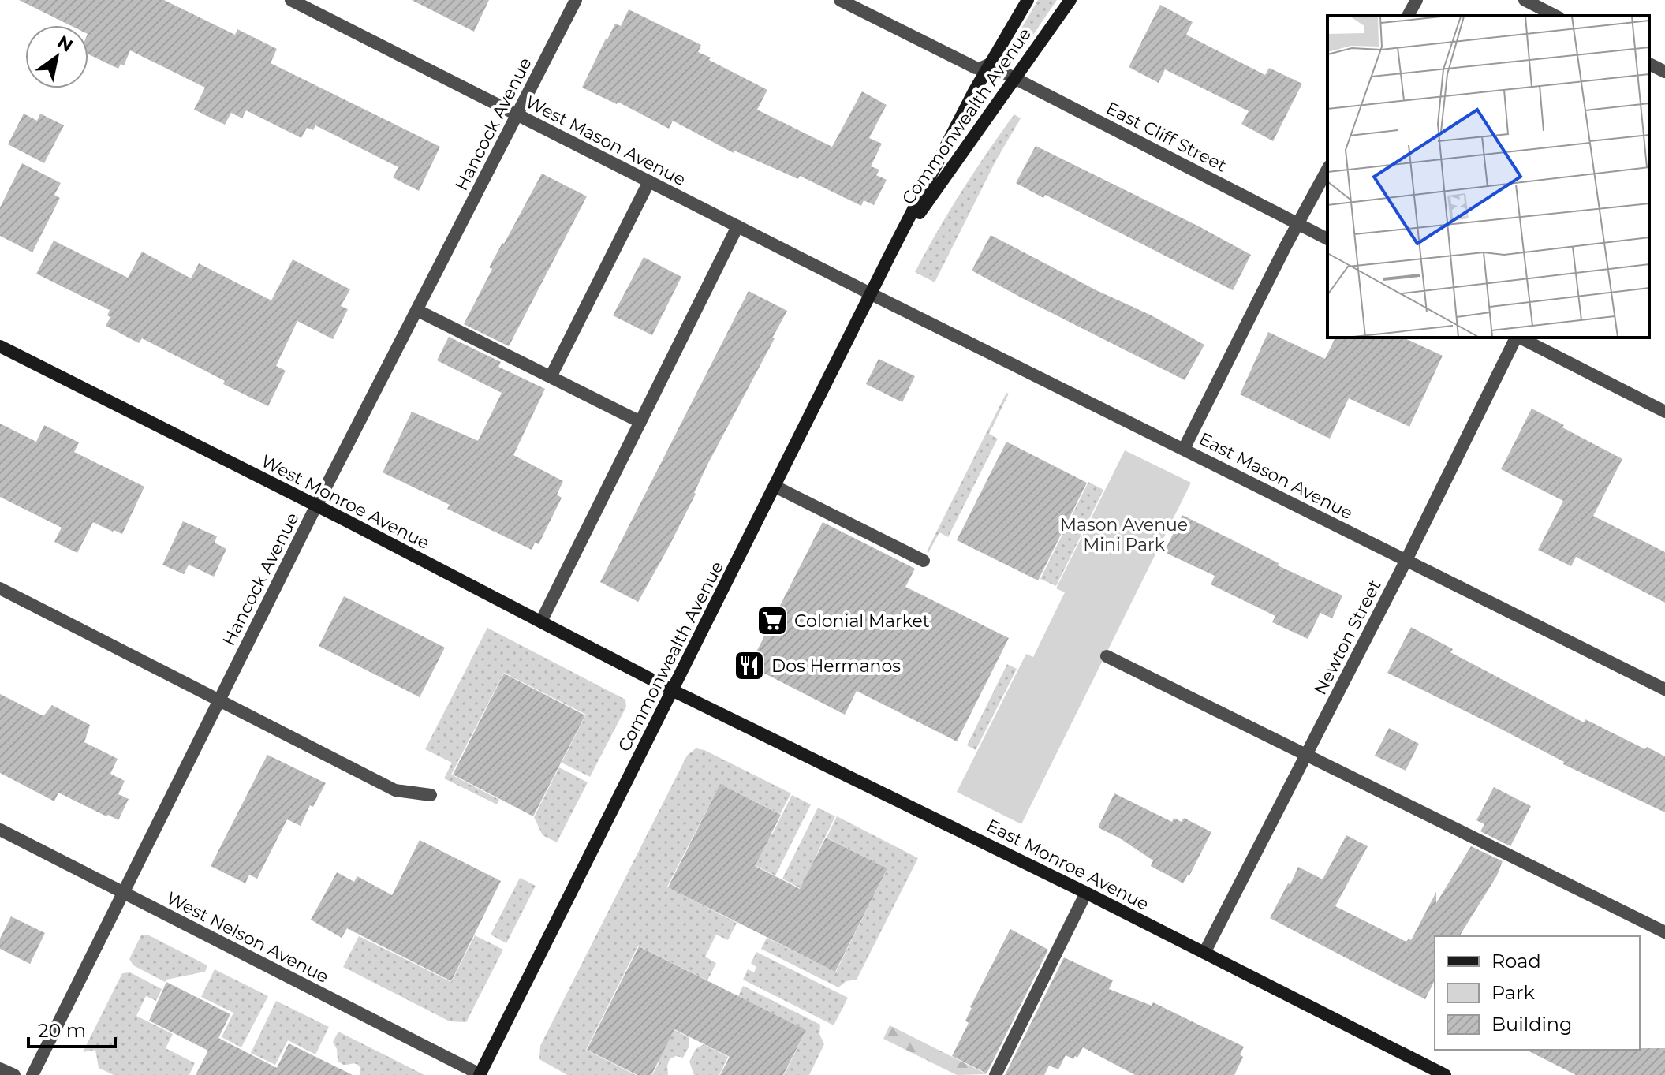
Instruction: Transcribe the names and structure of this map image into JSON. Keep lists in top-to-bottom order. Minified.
{"streets":{"street":["Commonwealth Avenue","Hancock Avenue","East Cliff Street","West Mason Avenue","East Mason Avenue","West Monroe Avenue","Newton Street","East Monroe Avenue","West Nelson Avenue"]},"crossings":[["Commonwealth Avenue","East Cliff Street"],["Commonwealth Avenue","West Mason Avenue"],["Commonwealth Avenue","East Mason Avenue"],["Commonwealth Avenue","West Monroe Avenue"],["Commonwealth Avenue","East Monroe Avenue"],["Commonwealth Avenue","West Nelson Avenue"],["Hancock Avenue","West Mason Avenue"],["Hancock Avenue","West Monroe Avenue"],["Hancock Avenue","West Nelson Avenue"],["West Mason Avenue","East Mason Avenue"],["East Mason Avenue","Newton Street"],["West Monroe Avenue","East Monroe Avenue"],["Newton Street","East Monroe Avenue"]],"parks":["Mason Avenue Mini Park"],"places":{"supermarket":["Colonial Market"],"restaurant":["Dos Hermanos"]},"legend":["Road","Park","Building"],"scale_bar":"20 m","north":"top right"}
